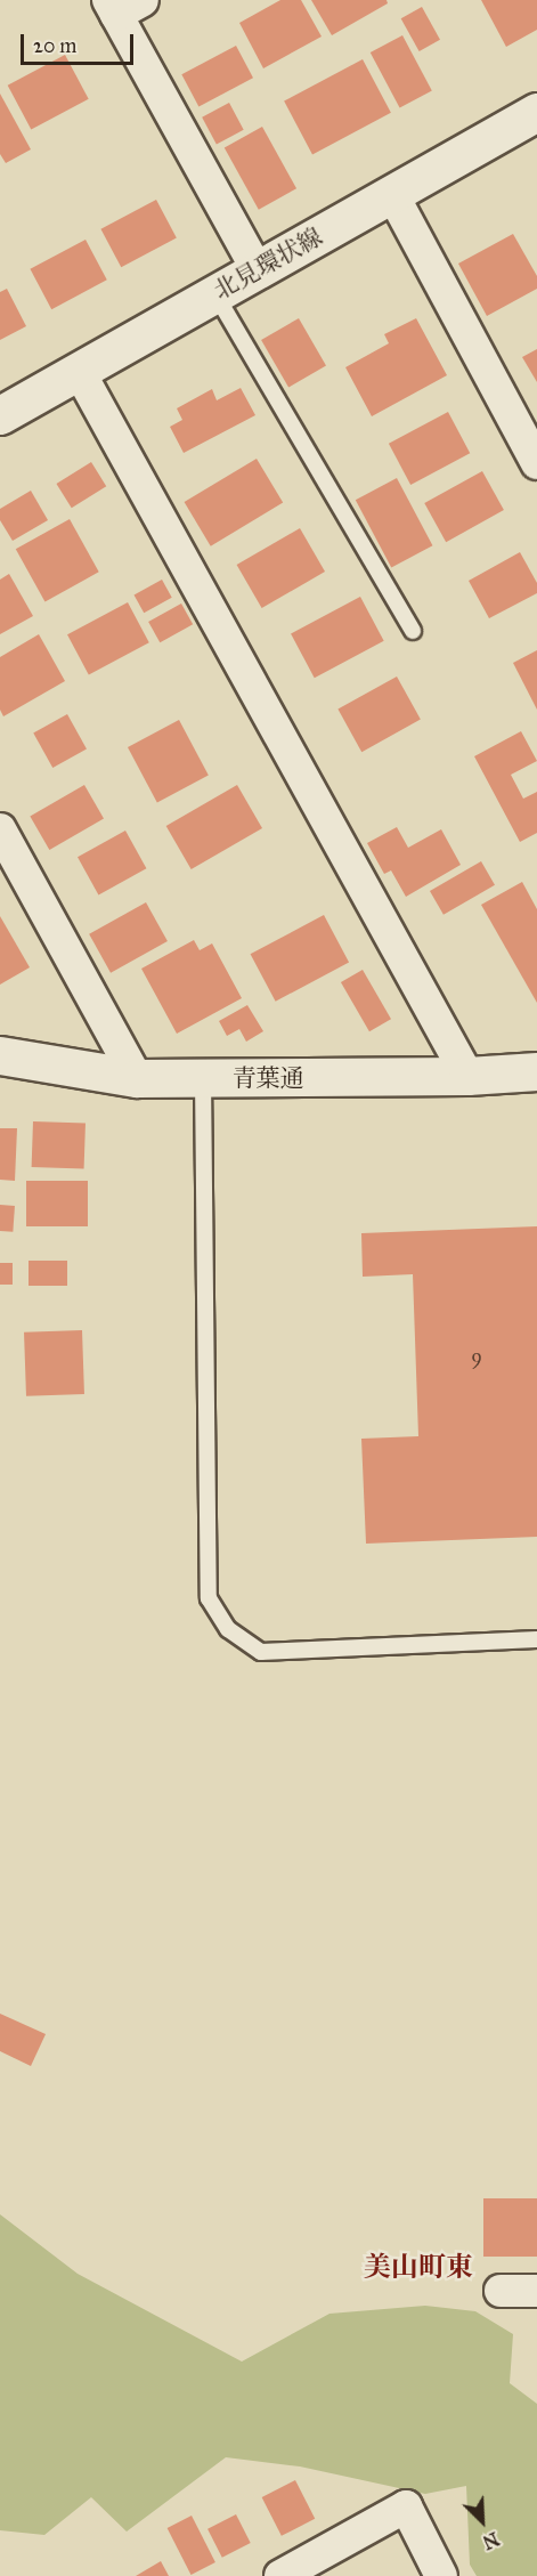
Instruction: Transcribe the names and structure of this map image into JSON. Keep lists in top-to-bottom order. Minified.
{"streets":{"main road":["北見環状線","青葉通"]},"districts":["美山町東"],"house_numbers":["9"],"scale_bar":"20 m","north":"bottom right"}
